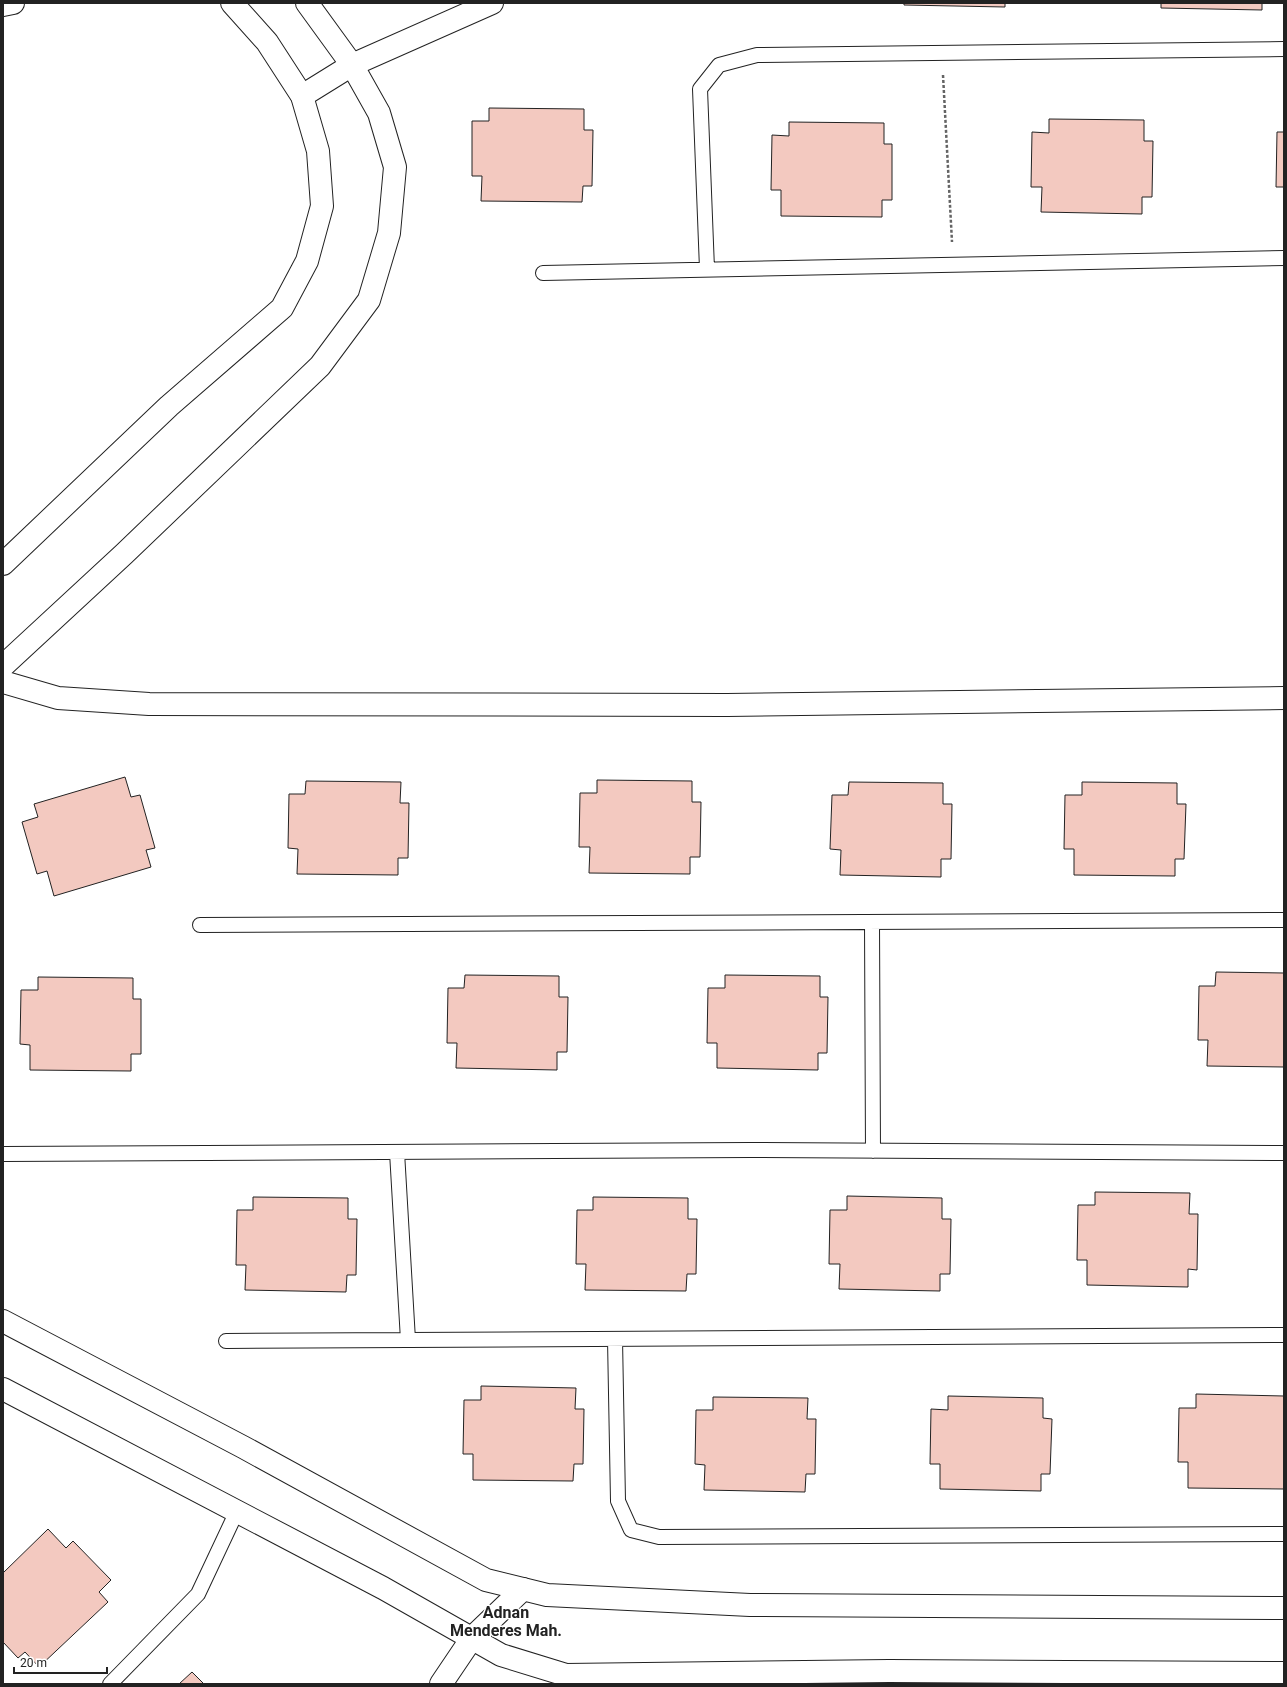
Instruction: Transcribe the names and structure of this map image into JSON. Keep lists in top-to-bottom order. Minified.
{"districts":["Adnan Menderes Mah."],"scale_bar":"20 m"}
